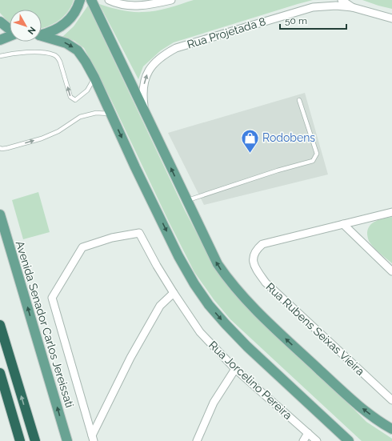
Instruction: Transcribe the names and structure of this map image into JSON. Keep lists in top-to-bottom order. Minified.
{"streets":{"main road":["Avenida Senador Carlos Jereissati"],"street":["Rua Projetada 8","Rua Rubens Seixas Vieira","Rua Jorcelino Pereira"]},"one_way":["Rua Projetada 8","Avenida Senador Carlos Jereissati"],"places":{"shop":["Rodobens"]},"scale_bar":"50 m","north":"bottom right"}
